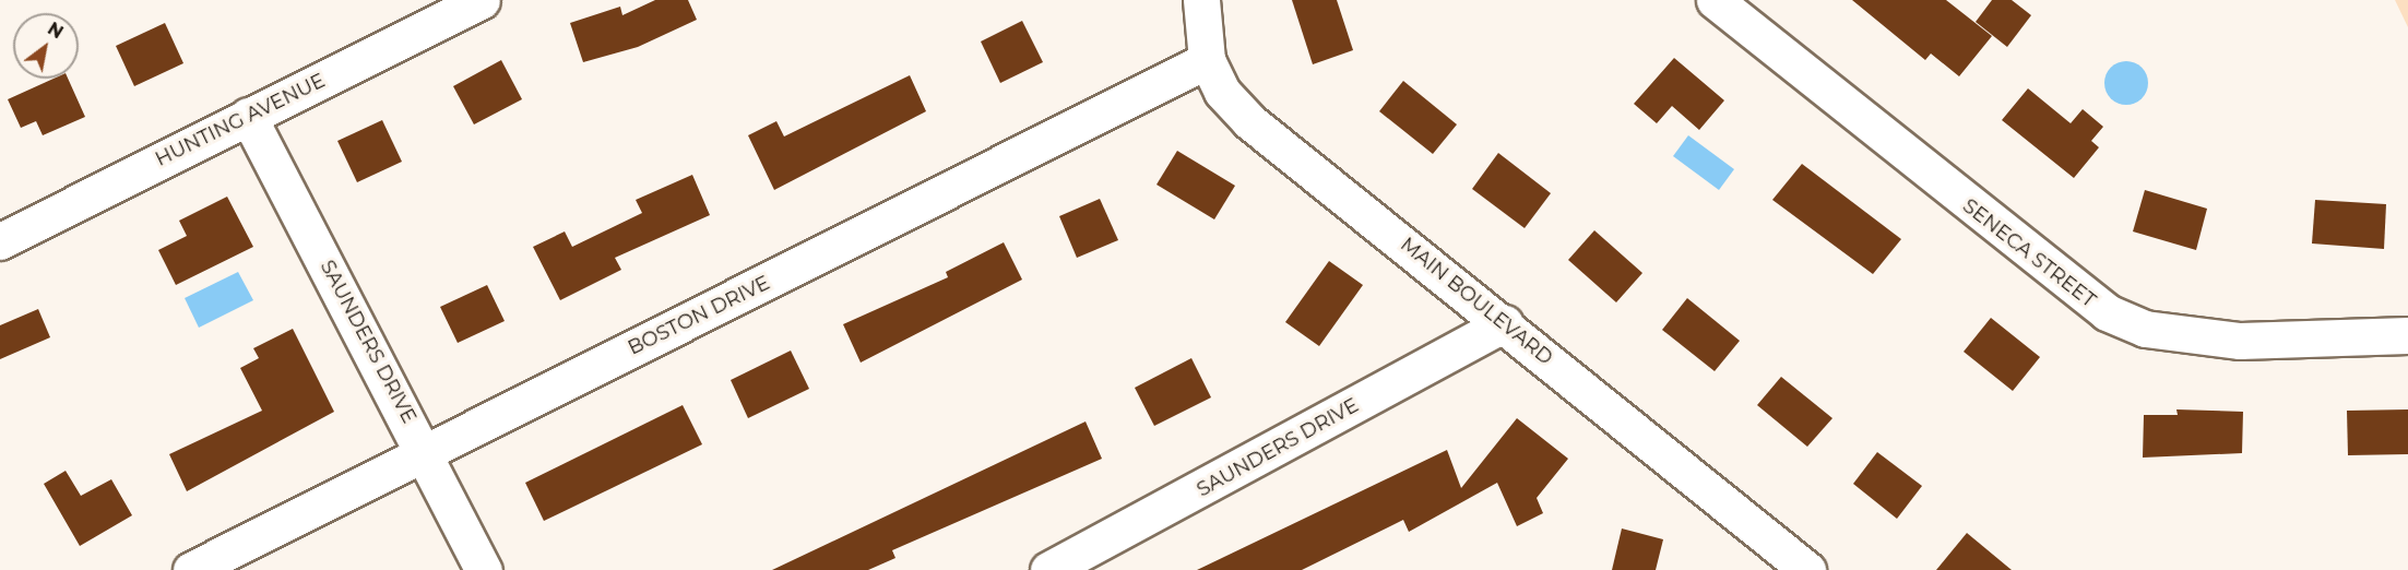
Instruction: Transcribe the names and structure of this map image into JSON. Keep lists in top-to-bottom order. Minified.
{"streets":{"street":["HUNTING AVENUE","SENECA STREET","MAIN BOULEVARD","BOSTON DRIVE","SAUNDERS DRIVE"]},"crossings":[["HUNTING AVENUE","SAUNDERS DRIVE"],["MAIN BOULEVARD","BOSTON DRIVE"],["MAIN BOULEVARD","SAUNDERS DRIVE"],["BOSTON DRIVE","SAUNDERS DRIVE"]],"north":"top right"}
